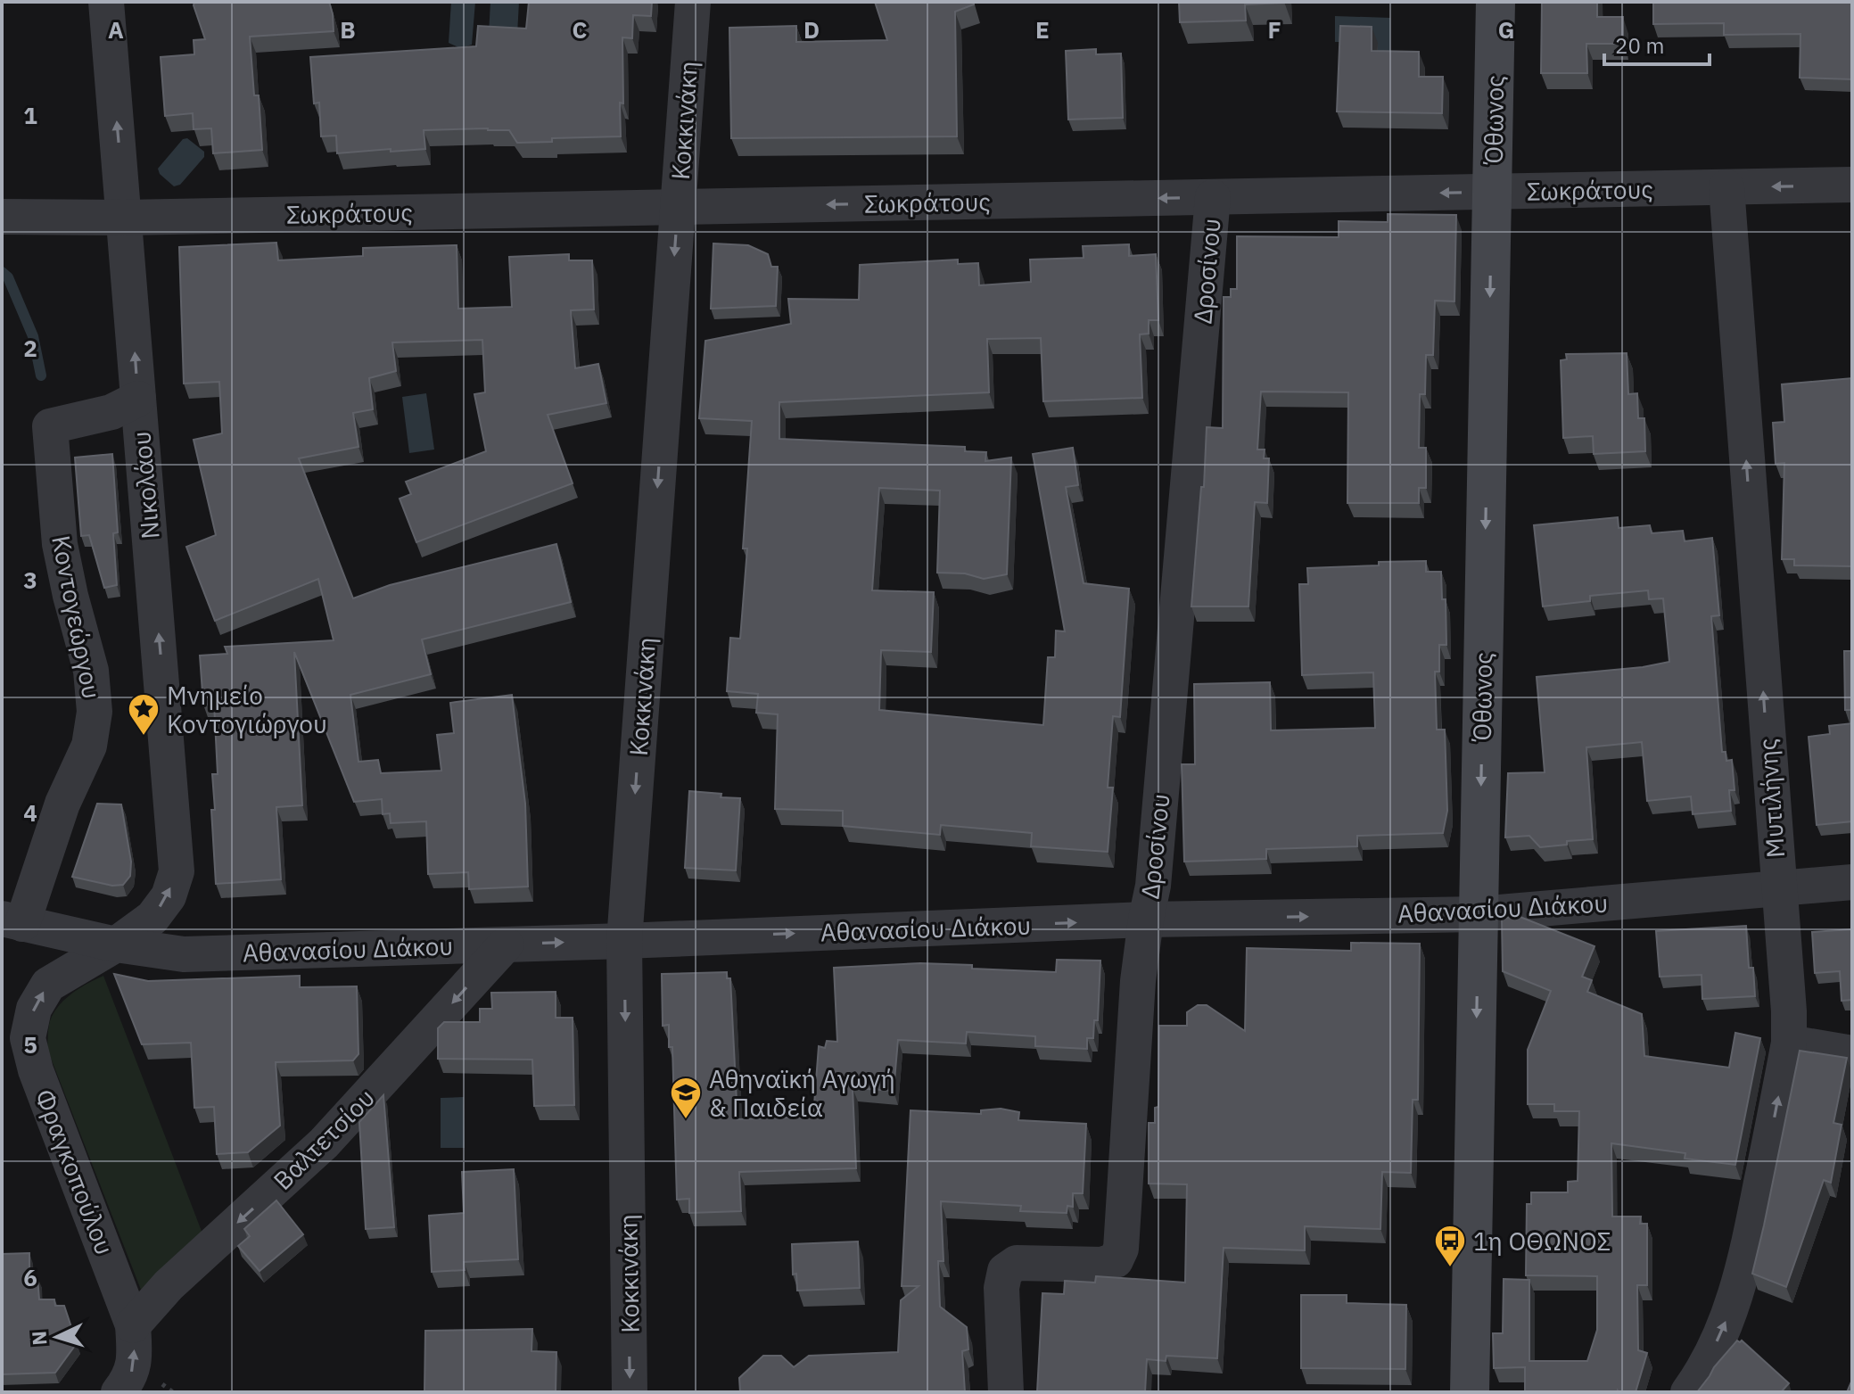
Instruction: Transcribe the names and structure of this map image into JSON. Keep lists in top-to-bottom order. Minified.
{"streets":{"street":["Όθωνος","Κοκκινάκη","Σωκράτους","Δροσίνου","Νικολάου","Κοντογεώργου","Μυτιλήνης","Αθανασίου Διάκου","Βαλτετσίου","Φραγκοπούλου"]},"crossings":[["Όθωνος","Σωκράτους"],["Όθωνος","Αθανασίου Διάκου"],["Κοκκινάκη","Σωκράτους"],["Κοκκινάκη","Αθανασίου Διάκου"],["Σωκράτους","Δροσίνου"],["Σωκράτους","Νικολάου"],["Σωκράτους","Μυτιλήνης"],["Δροσίνου","Αθανασίου Διάκου"],["Νικολάου","Κοντογεώργου"],["Νικολάου","Αθανασίου Διάκου"],["Νικολάου","Φραγκοπούλου"],["Κοντογεώργου","Αθανασίου Διάκου"],["Μυτιλήνης","Αθανασίου Διάκου"],["Αθανασίου Διάκου","Βαλτετσίου"],["Αθανασίου Διάκου","Φραγκοπούλου"],["Βαλτετσίου","Φραγκοπούλου"]],"one_way":["Όθωνος","Κοκκινάκη","Σωκράτους","Νικολάου","Μυτιλήνης","Αθανασίου Διάκου","Βαλτετσίου","Φραγκοπούλου"],"places":{"place":["Μνημείο Κοντογιώργου"],"school or university":["Αθηναϊκή Αγωγή & Παιδεία"],"bus stop":["1η ΟΘΩΝΟΣ"]},"scale_bar":"20 m","north":"left","grid":{"columns":["A","B","C","D","E","F","G"],"rows":["1","2","3","4","5","6"]}}
